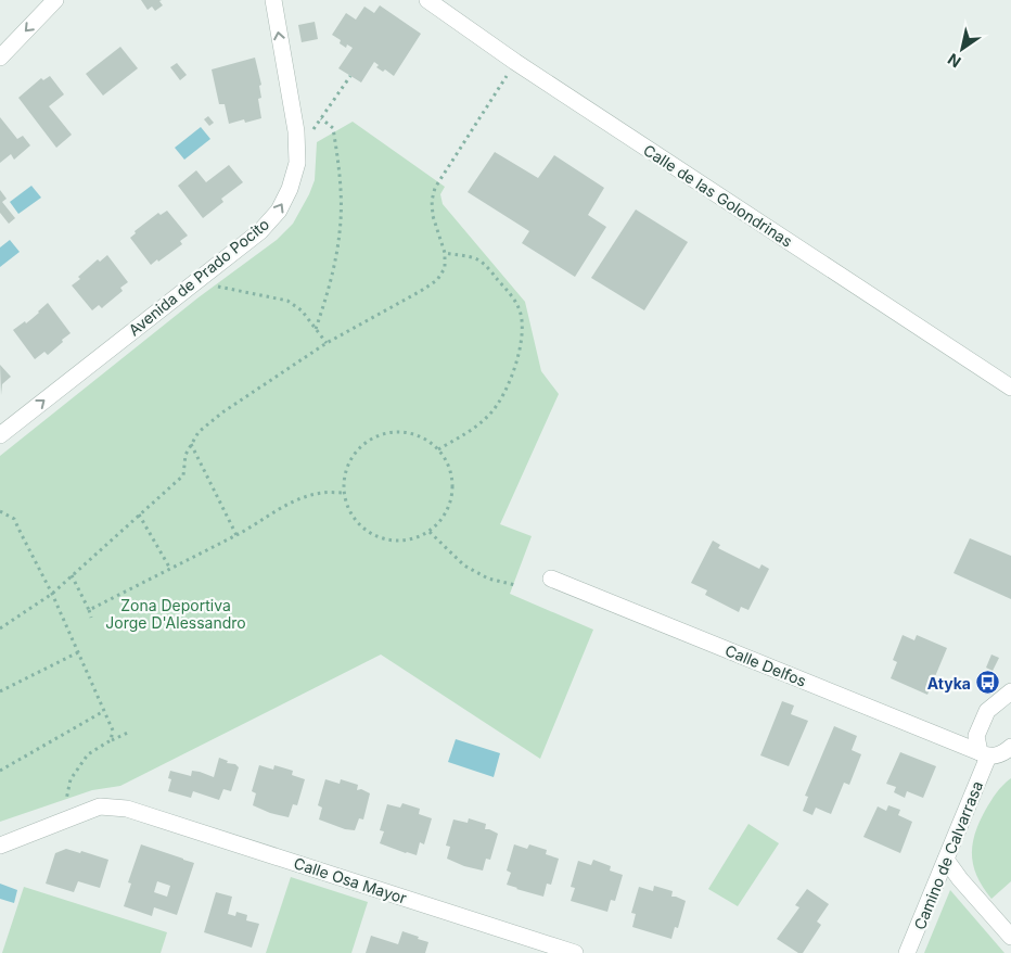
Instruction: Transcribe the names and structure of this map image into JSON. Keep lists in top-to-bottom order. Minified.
{"streets":{"street":["Calle de las Golondrinas","Avenida de Prado Pocito","Calle Delfos","Camino de Calvarrasa","Calle Osa Mayor"]},"crossings":[["Calle Delfos","Camino de Calvarrasa"]],"one_way":["Avenida de Prado Pocito"],"parks":["Zona Deportiva Jorge D'Alessandro"],"places":{"bus stop":["Atyka"]},"north":"bottom left"}
